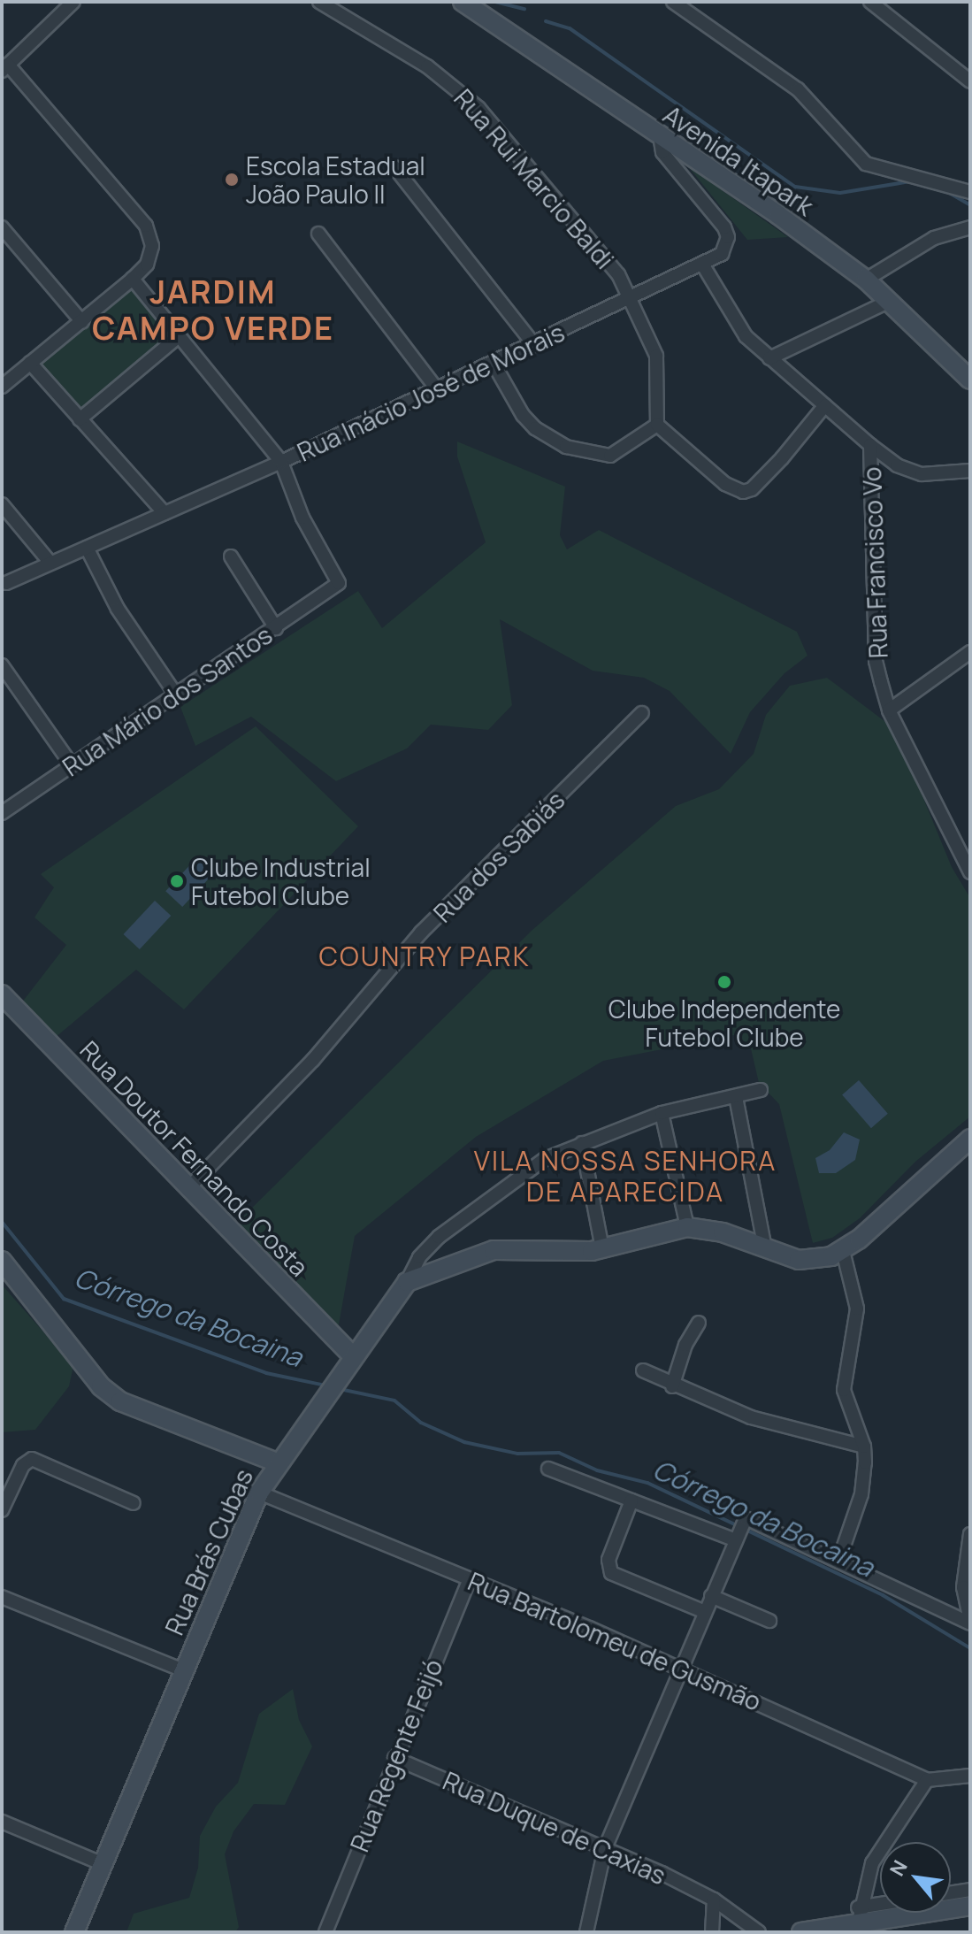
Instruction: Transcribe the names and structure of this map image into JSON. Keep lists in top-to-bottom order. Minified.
{"streets":{"street":["Avenida Itapark","Rua Rui Marcio Baldi","Rua Inácio José de Morais","Rua Francisco Vo","Rua Mário dos Santos","Rua dos Sabiás","Rua Doutor Fernando Costa","Rua Brás Cubas","Rua Bartolomeu de Gusmão","Rua Regente Feijó","Rua Duque de Caxias"]},"crossings":[["Avenida Itapark","Rua Inácio José de Morais"],["Rua Rui Marcio Baldi","Rua Inácio José de Morais"],["Rua Inácio José de Morais","Rua Mário dos Santos"],["Rua dos Sabiás","Rua Doutor Fernando Costa"],["Rua Doutor Fernando Costa","Rua Brás Cubas"],["Rua Brás Cubas","Rua Bartolomeu de Gusmão"],["Rua Bartolomeu de Gusmão","Rua Regente Feijó"],["Rua Regente Feijó","Rua Duque de Caxias"]],"districts":["JARDIM CAMPO VERDE","COUNTRY PARK","VILA NOSSA SENHORA DE APARECIDA"],"water":["Córrego da Bocaina"],"places":["Escola Estadual João Paulo II","Clube Industrial Futebol Clube","Clube Independente Futebol Clube"],"north":"top left"}
